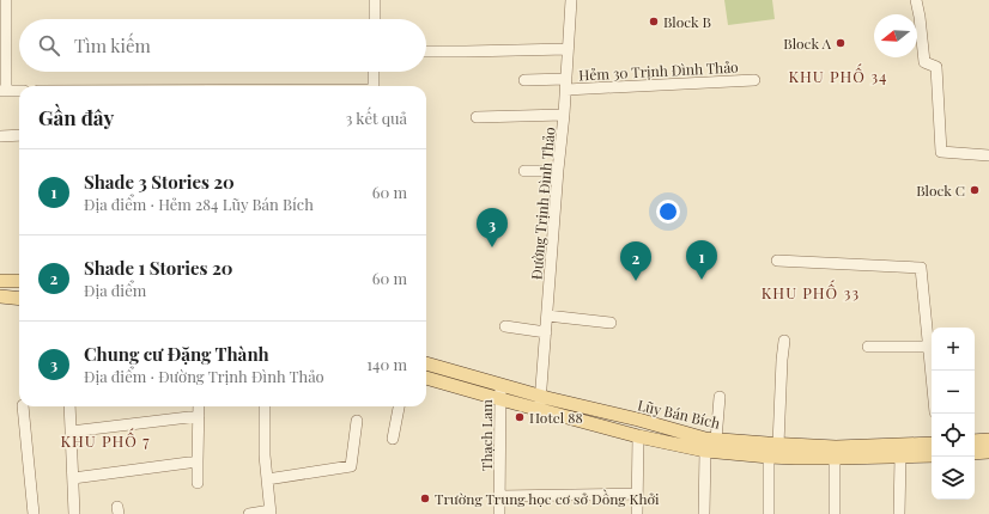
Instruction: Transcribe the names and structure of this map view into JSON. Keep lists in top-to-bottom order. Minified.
{"streets":{"main road":["Lũy Bán Bích"],"street":["Hẻm 30 Trịnh Đình Thảo","Đường Trịnh Đình Thảo","Thạch Lam"]},"crossings":[["Hẻm 30 Trịnh Đình Thảo","Đường Trịnh Đình Thảo"],["Đường Trịnh Đình Thảo","Lũy Bán Bích"],["Lũy Bán Bích","Thạch Lam"]],"districts":["KHU PHỐ 34","KHU PHỐ 33","KHU PHỐ 7"],"places":["Block B","Block A","Block C","Hotel 88","Trường Trung học cơ sở Đồng Khởi"],"north":"left","page":{"search":"Tìm kiếm","heading":["Gần đây","3 kết quả"],"list":[{"mark":"1","name":"Shade 3 Stories 20","note":"Địa điểm · Hẻm 284 Lũy Bán Bích","value":"60 m"},{"mark":"2","name":"Shade 1 Stories 20","note":"Địa điểm","value":"60 m"},{"mark":"3","name":"Chung cư Đặng Thành","note":"Địa điểm · Đường Trịnh Đình Thảo","value":"140 m"}],"pins":["3","1","2"],"map_buttons":["+","−"]}}
